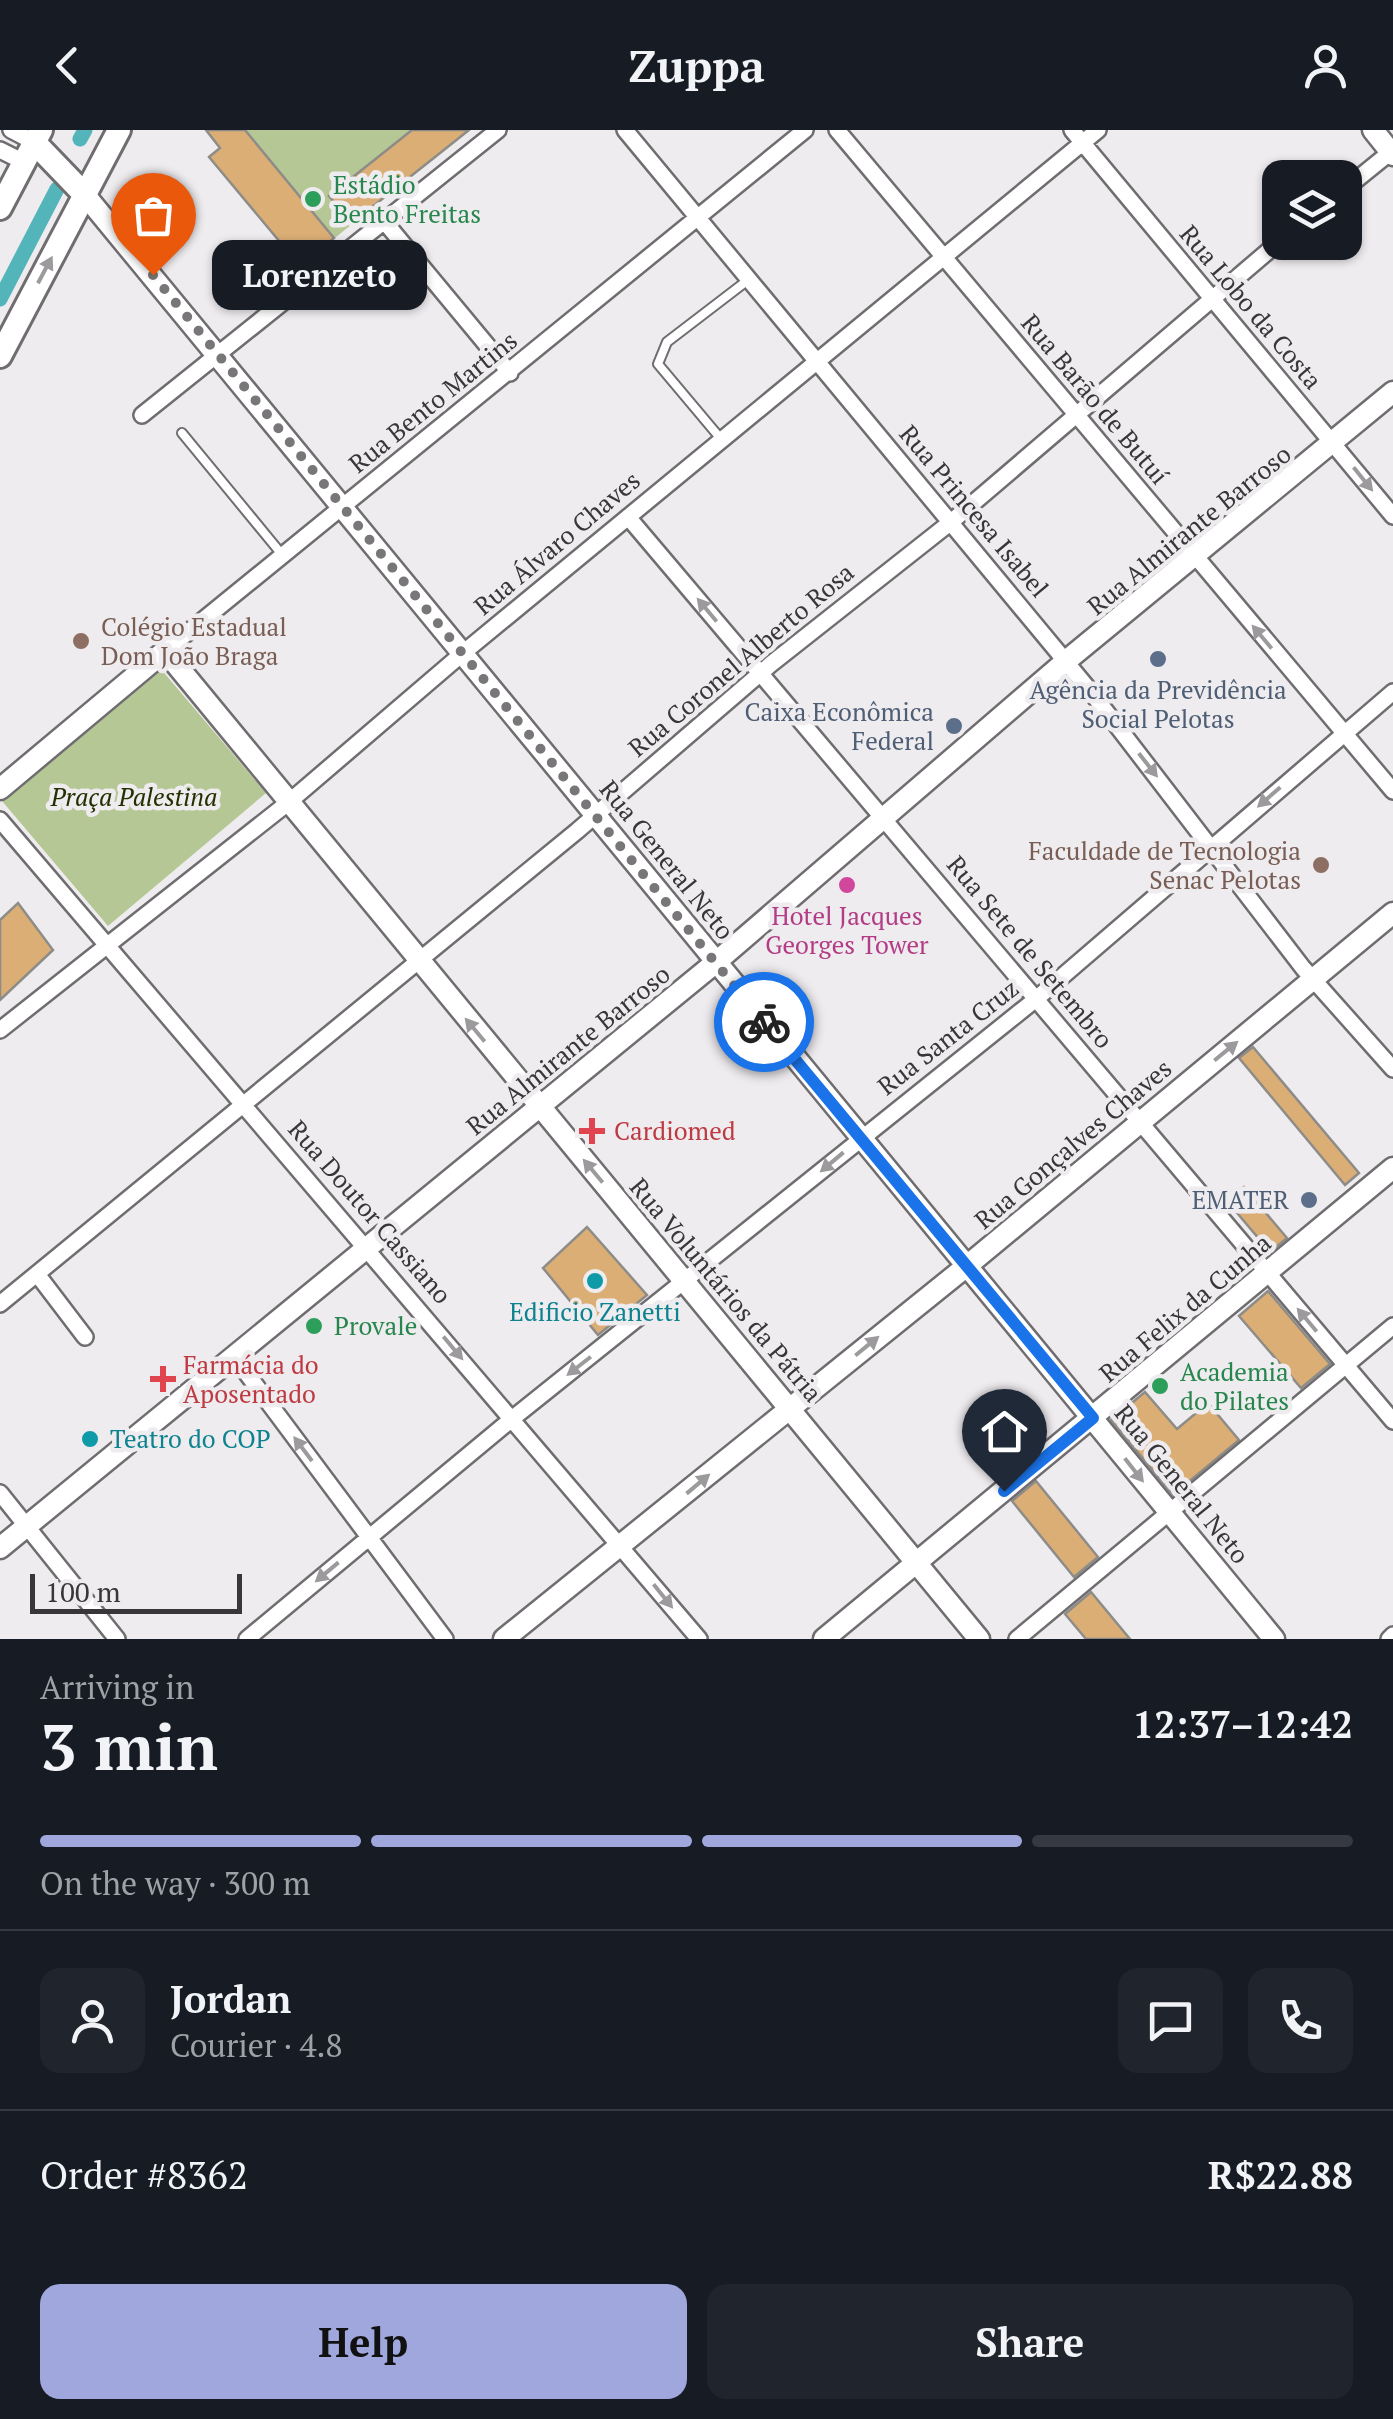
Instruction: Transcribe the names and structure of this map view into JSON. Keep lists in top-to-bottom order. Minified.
{"streets":{"main road":["Rua General Neto"],"street":["Rua Lobo da Costa","Rua Barão de Butuí","Rua Bento Martins","Rua Princesa Isabel","Rua Almirante Barroso","Rua Álvaro Chaves","Rua Coronel Alberto Rosa","Rua Sete de Setembro","Rua Santa Cruz","Rua Gonçalves Chaves","Rua Doutor Cassiano","Rua Voluntários da Pátria","Rua Felix da Cunha"]},"crossings":[["Rua Lobo da Costa","Rua Almirante Barroso"],["Rua Lobo da Costa","Rua Álvaro Chaves"],["Rua Lobo da Costa","Rua Coronel Alberto Rosa"],["Rua Barão de Butuí","Rua Almirante Barroso"],["Rua Barão de Butuí","Rua Álvaro Chaves"],["Rua Barão de Butuí","Rua Coronel Alberto Rosa"],["Rua Barão de Butuí","Rua Santa Cruz"],["Rua Bento Martins","Rua Princesa Isabel"],["Rua Bento Martins","Rua General Neto"],["Rua Bento Martins","Rua Voluntários da Pátria"],["Rua Princesa Isabel","Rua Almirante Barroso"],["Rua Princesa Isabel","Rua Álvaro Chaves"],["Rua Princesa Isabel","Rua Coronel Alberto Rosa"],["Rua Princesa Isabel","Rua Santa Cruz"],["Rua Princesa Isabel","Rua Gonçalves Chaves"],["Rua Almirante Barroso","Rua General Neto"],["Rua Almirante Barroso","Rua Sete de Setembro"],["Rua Almirante Barroso","Rua Doutor Cassiano"],["Rua Almirante Barroso","Rua Voluntários da Pátria"],["Rua Álvaro Chaves","Rua General Neto"],["Rua Álvaro Chaves","Rua Sete de Setembro"],["Rua Álvaro Chaves","Rua Doutor Cassiano"],["Rua Álvaro Chaves","Rua Voluntários da Pátria"],["Rua Coronel Alberto Rosa","Rua General Neto"],["Rua Coronel Alberto Rosa","Rua Sete de Setembro"],["Rua Coronel Alberto Rosa","Rua Doutor Cassiano"],["Rua Coronel Alberto Rosa","Rua Voluntários da Pátria"],["Rua General Neto","Rua Santa Cruz"],["Rua General Neto","Rua Gonçalves Chaves"],["Rua General Neto","Rua Felix da Cunha"],["Rua Sete de Setembro","Rua Santa Cruz"],["Rua Sete de Setembro","Rua Gonçalves Chaves"],["Rua Sete de Setembro","Rua Felix da Cunha"],["Rua Santa Cruz","Rua Doutor Cassiano"],["Rua Santa Cruz","Rua Voluntários da Pátria"],["Rua Gonçalves Chaves","Rua Doutor Cassiano"],["Rua Gonçalves Chaves","Rua Voluntários da Pátria"],["Rua Voluntários da Pátria","Rua Felix da Cunha"]],"one_way":["Rua Santa Cruz","Rua Gonçalves Chaves"],"parks":["Praça Palestina"],"places":{"other":["Estádio Bento Freitas","Lorenzeto","Colégio Estadual Dom João Braga","Agência da Previdência Social Pelotas","Caixa Econômica Federal","Faculdade de Tecnologia Senac Pelotas","Hotel Jacques Georges Tower","EMATER","Edificio Zanetti","Provale","Academia do Pilates","Teatro do COP"],"health":["Cardiomed","Farmácia do Aposentado"]},"scale_bar":"100 m","page":{"header":"Zuppa","bubble":"Lorenzeto","scale":"100 m","heading":["3 min","Arriving in","12:37–12:42"],"panel":["Jordan","Courier · 4.8","Order #8362","R$22.88"],"bar":"On the way · 300 m","buttons":["Help","Share"]}}
